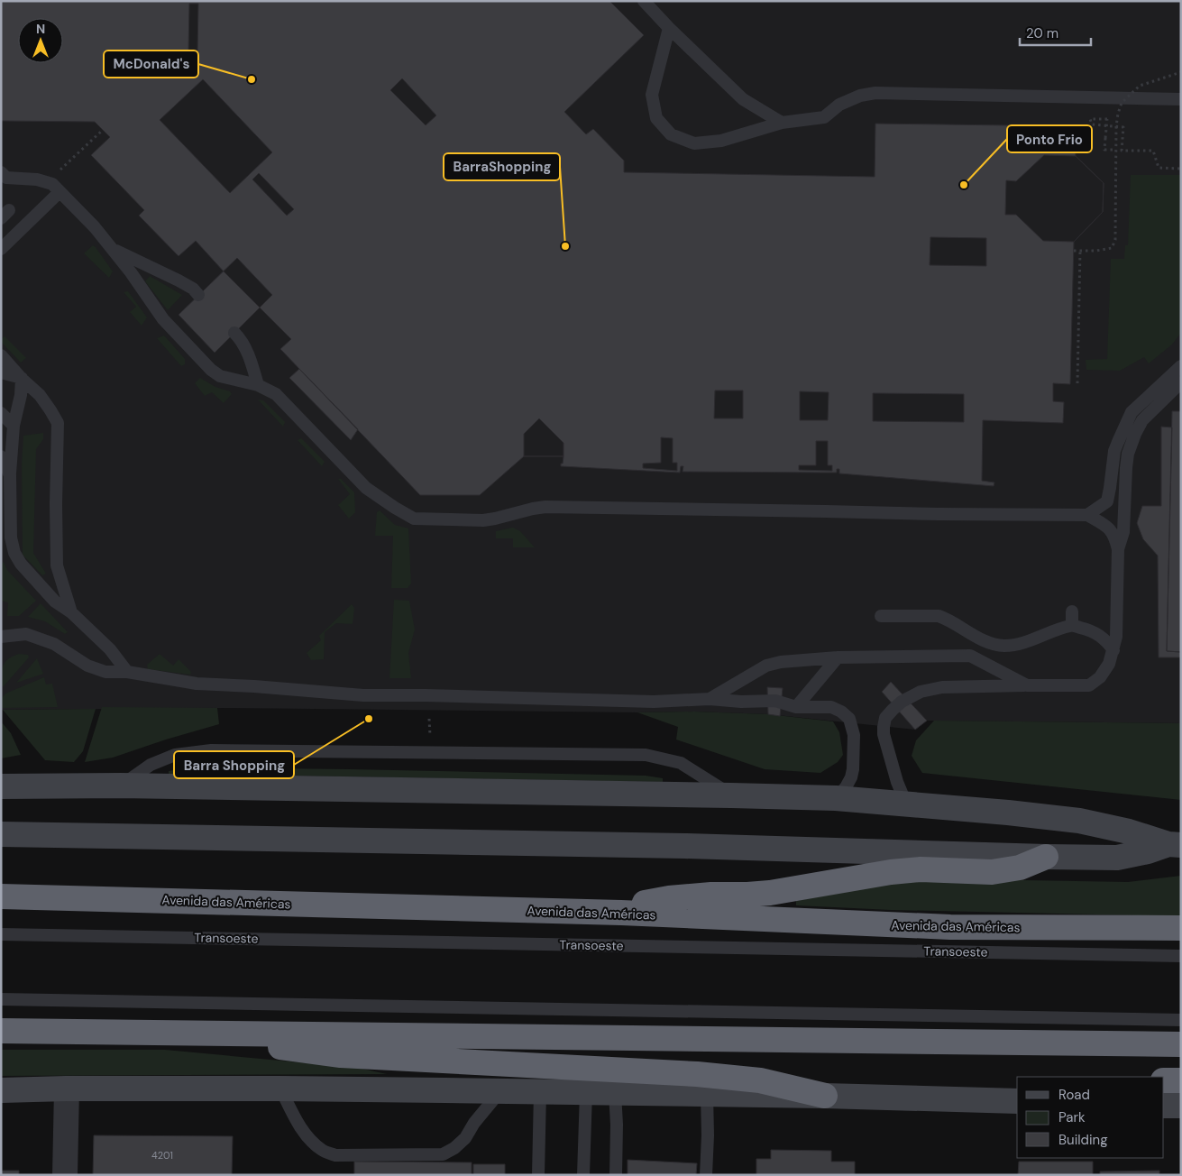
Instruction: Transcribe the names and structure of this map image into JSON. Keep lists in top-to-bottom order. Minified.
{"streets":{"highway":["Avenida das Américas"],"lane":["Transoeste"]},"places":["McDonald's","Ponto Frio","BarraShopping","Barra Shopping"],"house_numbers":["4201"],"legend":["Road","Park","Building"],"scale_bar":"20 m","north":"top"}
